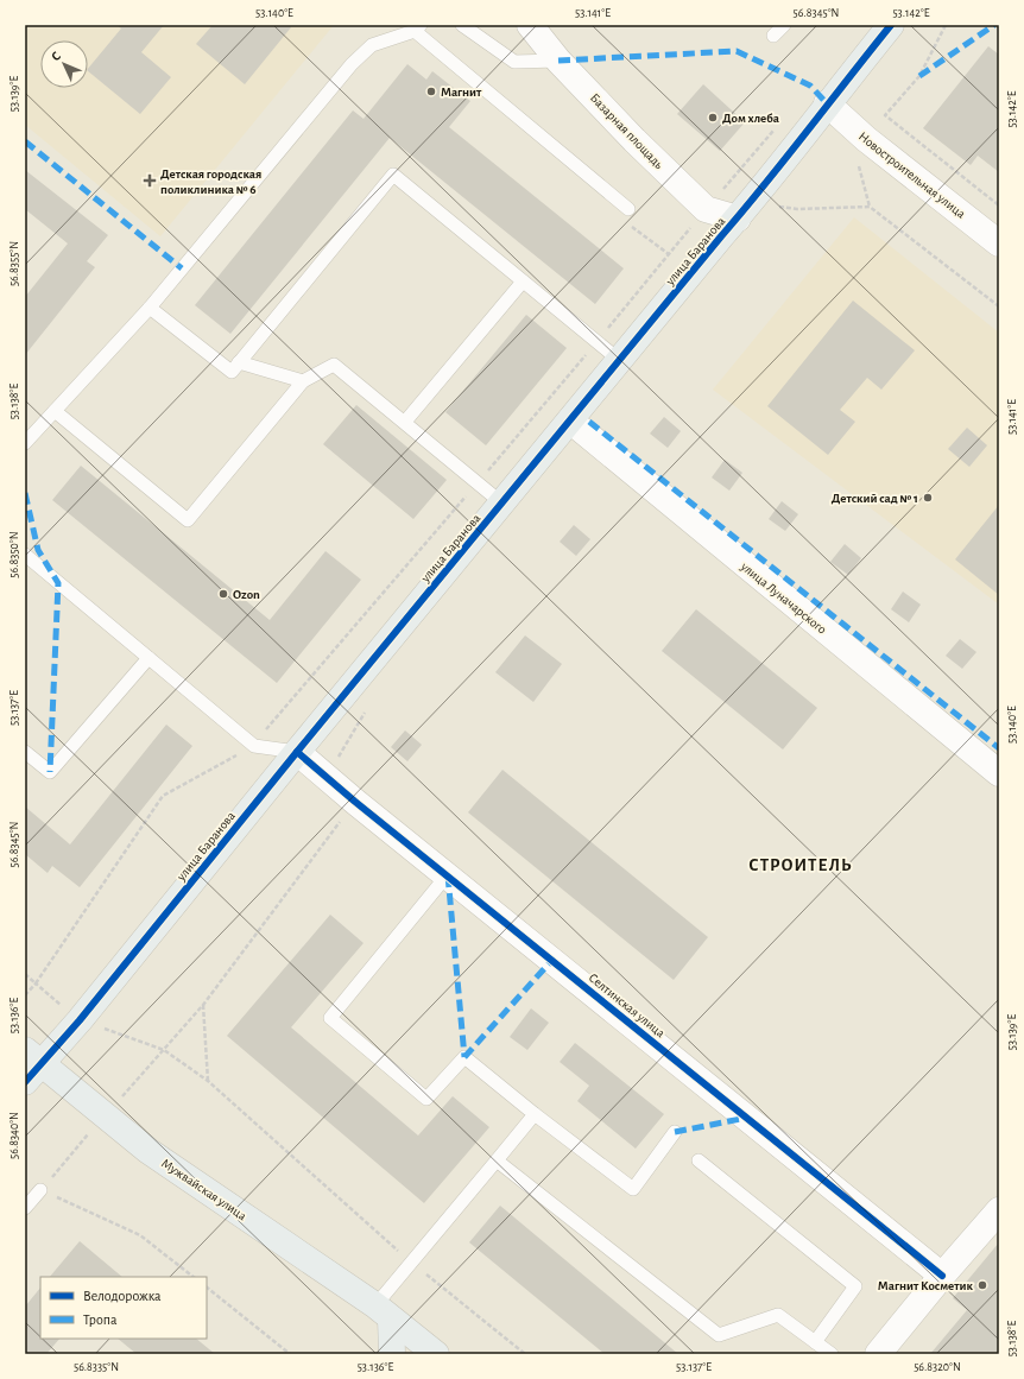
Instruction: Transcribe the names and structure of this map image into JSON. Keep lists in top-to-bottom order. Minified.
{"streets":{"street":["Базарная площадь","Новостроительная улица","улица Баранова","улица Луначарского","Селтинская улица","Мужвайская улица"]},"crossings":[["Базарная площадь","улица Баранова"],["Новостроительная улица","улица Баранова"],["улица Баранова","улица Луначарского"],["улица Баранова","Селтинская улица"],["улица Баранова","Мужвайская улица"]],"districts":["СТРОИТЕЛЬ"],"places":{"other":["Магнит","Дом хлеба","Детский сад № 1","Ozon","Магнит Косметик"],"health":["Детская городская поликлиника № 6"]},"legend":["Велодорожка","Тропа"],"north":"top left","coordinates":["53.140°E","53.141°E","56.8345°N","53.142°E","53.139°E","56.8355°N","53.138°E","56.8350°N","53.137°E","53.136°E","56.8340°N","56.8335°N","56.8320°N"]}
